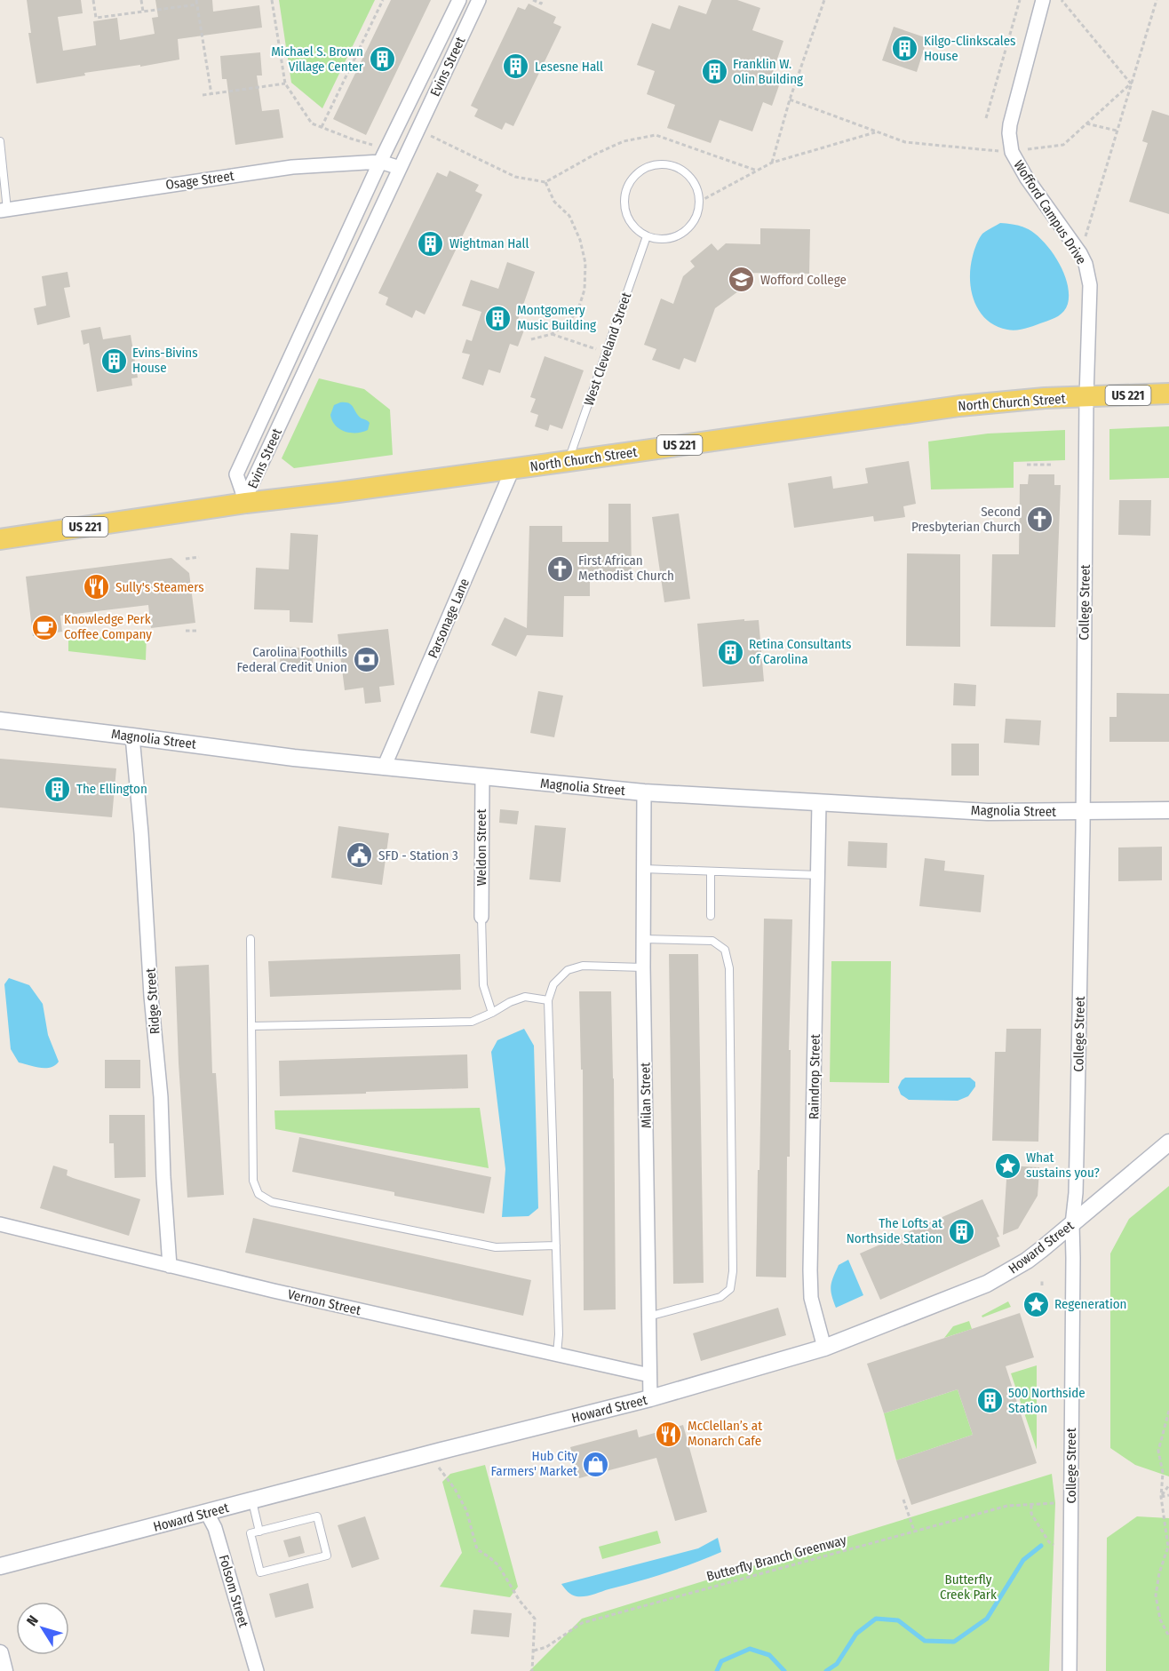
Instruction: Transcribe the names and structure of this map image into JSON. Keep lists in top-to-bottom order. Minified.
{"streets":{"main road":["US 221","North Church Street"],"street":["Evins Street","Osage Street","Wofford Campus Drive","College Street","Parsonage Lane","Magnolia Street","Weldon Street","Ridge Street","Raindrop Street","Milan Street","Howard Street","Vernon Street","Folsom Street"],"lane":["West Cleveland Street"],"path":["Butterfly Branch Greenway"]},"crossings":[["Evins Street","Osage Street"],["Evins Street","North Church Street"],["Wofford Campus Drive","North Church Street"],["Wofford Campus Drive","College Street"],["West Cleveland Street","North Church Street"],["North Church Street","College Street"],["North Church Street","Parsonage Lane"],["College Street","Magnolia Street"],["College Street","Howard Street"],["Parsonage Lane","Magnolia Street"],["Magnolia Street","Weldon Street"],["Magnolia Street","Ridge Street"],["Magnolia Street","Raindrop Street"],["Magnolia Street","Milan Street"],["Ridge Street","Vernon Street"],["Raindrop Street","Howard Street"],["Milan Street","Howard Street"],["Milan Street","Vernon Street"],["Howard Street","Folsom Street"]],"parks":["Butterfly Creek Park"],"places":{"building":["Kilgo-Clinkscales House","Michael S. Brown Village Center","Lesesne Hall","Franklin W. Olin Building","Wightman Hall","Montgomery Music Building","Evins-Bivins House","Retina Consultants of Carolina","The Ellington","The Lofts at Northside Station","500 Northside Station"],"school or university":["Wofford College"],"church":["Second Presbyterian Church","First African Methodist Church"],"restaurant":["Sully's Steamers","McClellan’s at Monarch Cafe"],"cafe":["Knowledge Perk Coffee Company"],"bank":["Carolina Foothills Federal Credit Union"],"public building":["SFD - Station 3"],"place":["What sustains you?","Regeneration"],"shop":["Hub City Farmers' Market"]},"north":"top left"}
